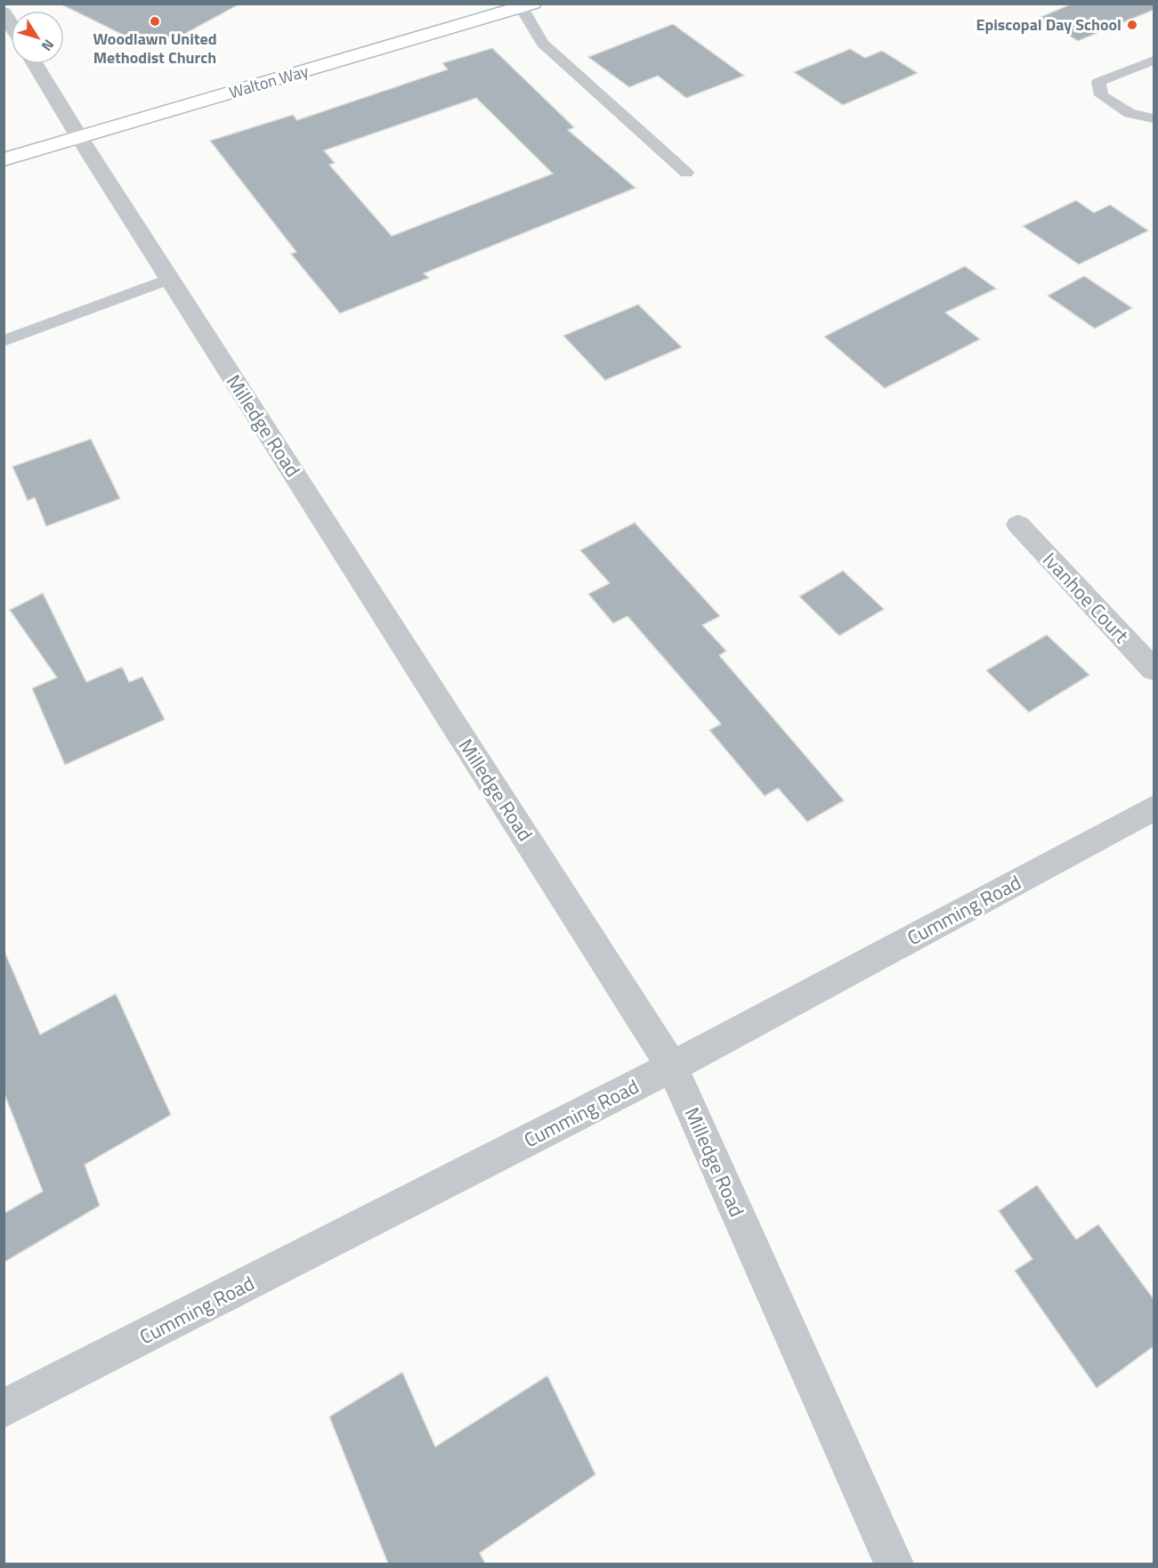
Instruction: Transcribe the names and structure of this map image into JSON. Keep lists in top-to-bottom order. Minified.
{"streets":{"main road":["Walton Way"],"street":["Milledge Road","Ivanhoe Court","Cumming Road"]},"crossings":[["Walton Way","Milledge Road"],["Milledge Road","Cumming Road"]],"places":["Woodlawn United Methodist Church","Episcopal Day School"],"north":"bottom right"}
